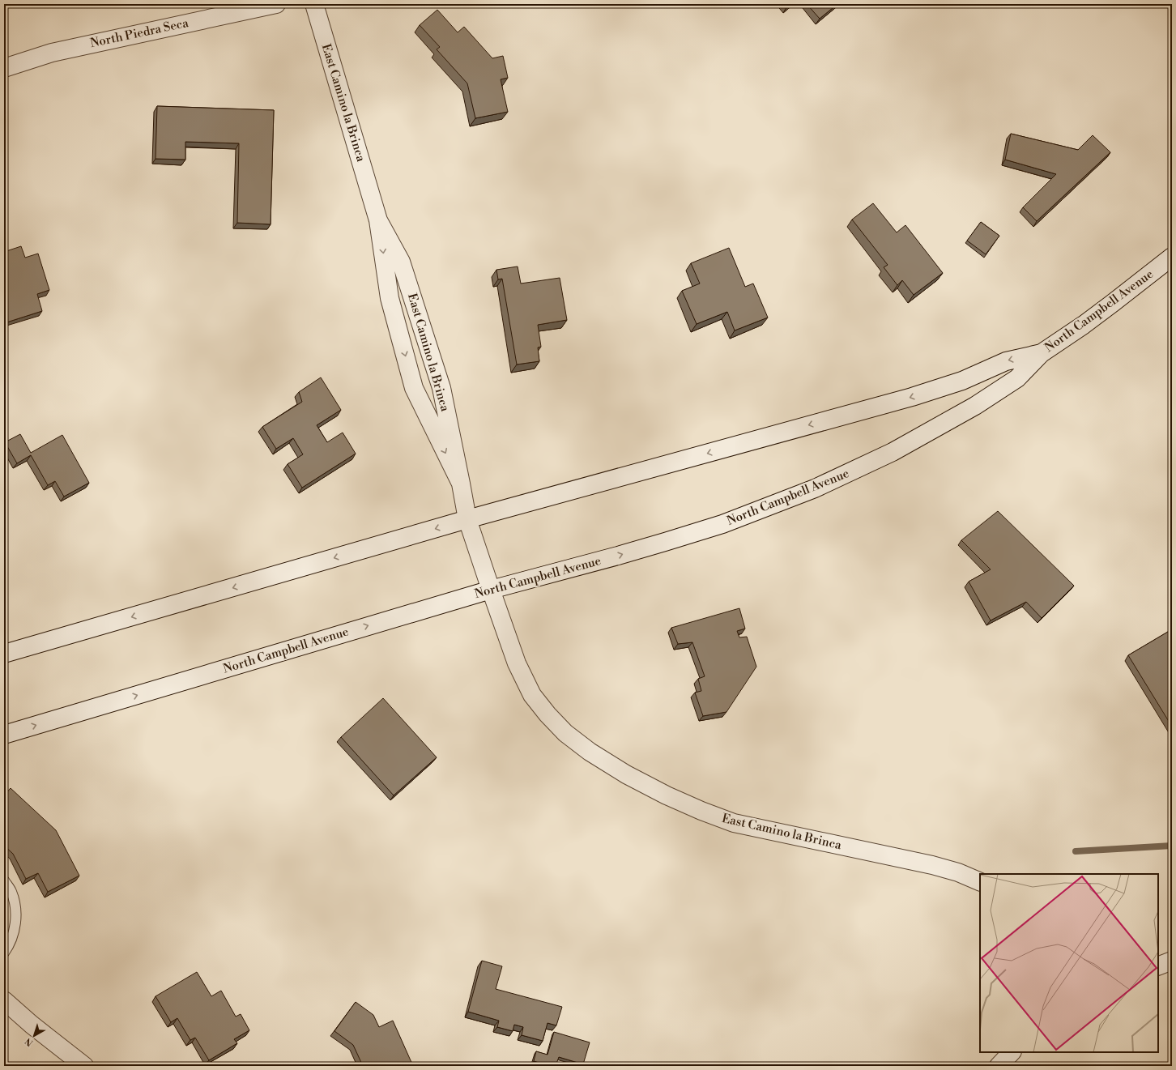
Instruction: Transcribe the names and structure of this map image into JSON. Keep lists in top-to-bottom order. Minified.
{"streets":{"main road":["North Piedra Seca","East Camino la Brinca","North Campbell Avenue"]},"crossings":[["East Camino la Brinca","North Campbell Avenue"]],"north":"bottom left"}
